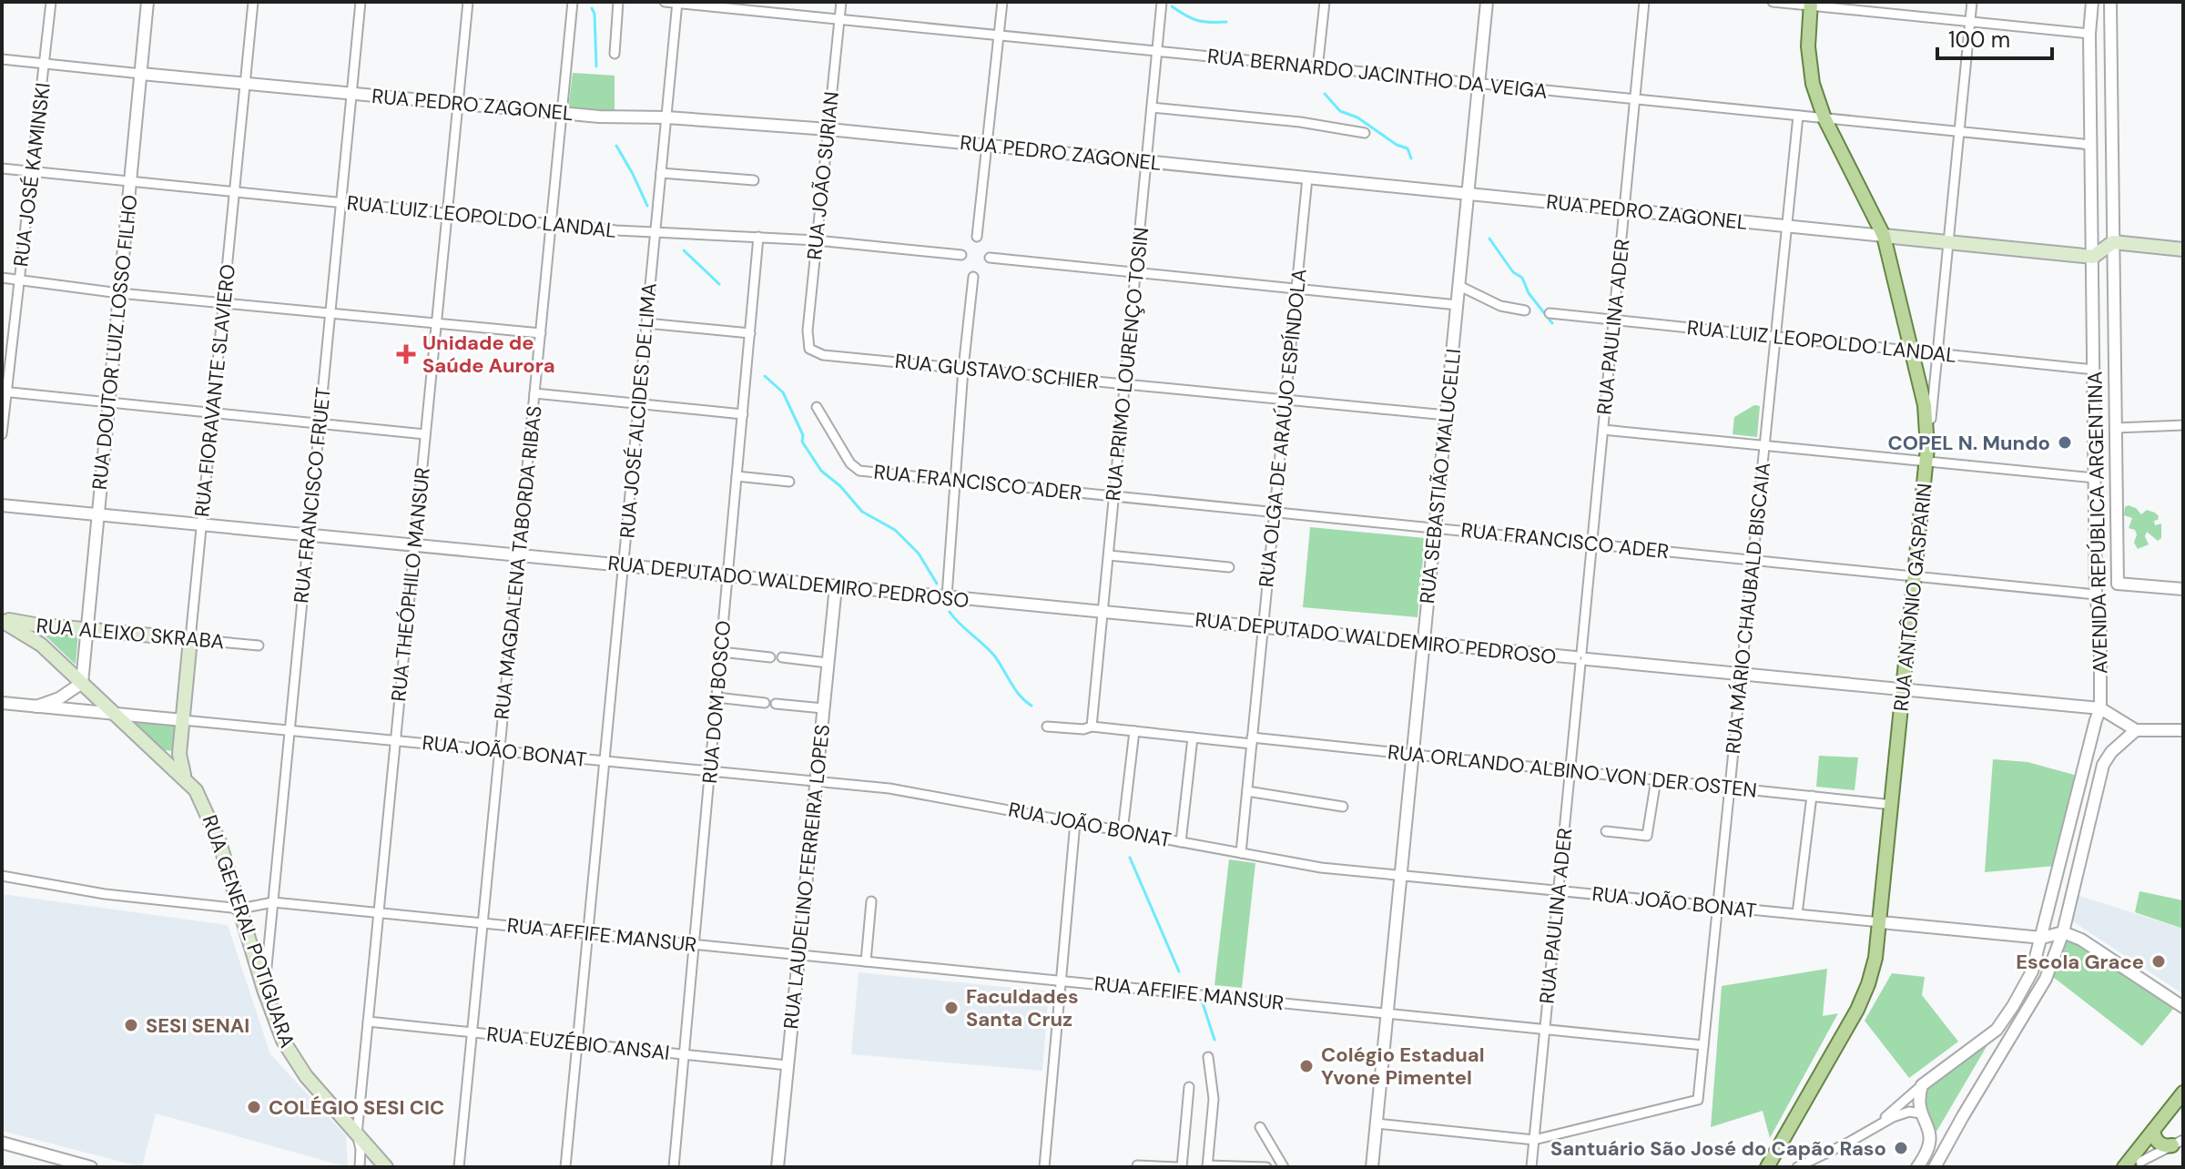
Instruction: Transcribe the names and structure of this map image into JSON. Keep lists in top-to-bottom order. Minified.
{"streets":{"main road":["RUA PEDRO ZAGONEL","RUA FIORAVANTE SLAVIERO","RUA ANTÔNIO GASPARIN","RUA ALEIXO SKRABA","RUA GENERAL POTIGUARA"],"street":["RUA BERNARDO JACINTHO DA VEIGA","RUA JOSÉ KAMINSKI","RUA JOÃO SURIAN","RUA LUIZ LEOPOLDO LANDAL","RUA PAULINA ADER","RUA DOUTOR LUIZ LOSSO FILHO","RUA PRIMO LOURENÇO TOSIN","RUA GUSTAVO SCHIER","RUA JOSÉ ALCIDES DE LIMA","RUA OLGA DE ARAÚJO ESPÍNDOLA","RUA SEBASTIÃO MALUCELLI","RUA FRANCISCO ADER","RUA FRANCISCO FRUET","AVENIDA REPÚBLICA ARGENTINA","RUA MAGDALENA TABORDA RIBAS","RUA DEPUTADO WALDEMIRO PEDROSO","RUA THEÓPHILO MANSUR","RUA MÁRIO CHAUBALD BISCAIA","RUA DOM BOSCO","RUA JOÃO BONAT","RUA ORLANDO ALBINO VON DER OSTEN","RUA LAUDELINO FERREIRA LOPES","RUA AFFIFE MANSUR","RUA EUZÉBIO ANSAI"]},"crossings":[["RUA BERNARDO JACINTHO DA VEIGA","RUA JOÃO SURIAN"],["RUA BERNARDO JACINTHO DA VEIGA","RUA PAULINA ADER"],["RUA BERNARDO JACINTHO DA VEIGA","RUA PRIMO LOURENÇO TOSIN"],["RUA BERNARDO JACINTHO DA VEIGA","RUA JOSÉ ALCIDES DE LIMA"],["RUA BERNARDO JACINTHO DA VEIGA","RUA SEBASTIÃO MALUCELLI"],["RUA BERNARDO JACINTHO DA VEIGA","AVENIDA REPÚBLICA ARGENTINA"],["RUA BERNARDO JACINTHO DA VEIGA","RUA ANTÔNIO GASPARIN"],["RUA BERNARDO JACINTHO DA VEIGA","RUA MÁRIO CHAUBALD BISCAIA"],["RUA PEDRO ZAGONEL","RUA JOSÉ KAMINSKI"],["RUA PEDRO ZAGONEL","RUA JOÃO SURIAN"],["RUA PEDRO ZAGONEL","RUA PAULINA ADER"],["RUA PEDRO ZAGONEL","RUA DOUTOR LUIZ LOSSO FILHO"],["RUA PEDRO ZAGONEL","RUA PRIMO LOURENÇO TOSIN"],["RUA PEDRO ZAGONEL","RUA FIORAVANTE SLAVIERO"],["RUA PEDRO ZAGONEL","RUA JOSÉ ALCIDES DE LIMA"],["RUA PEDRO ZAGONEL","RUA OLGA DE ARAÚJO ESPÍNDOLA"],["RUA PEDRO ZAGONEL","RUA SEBASTIÃO MALUCELLI"],["RUA PEDRO ZAGONEL","RUA FRANCISCO FRUET"],["RUA PEDRO ZAGONEL","AVENIDA REPÚBLICA ARGENTINA"],["RUA PEDRO ZAGONEL","RUA MAGDALENA TABORDA RIBAS"],["RUA PEDRO ZAGONEL","RUA THEÓPHILO MANSUR"],["RUA PEDRO ZAGONEL","RUA ANTÔNIO GASPARIN"],["RUA PEDRO ZAGONEL","RUA MÁRIO CHAUBALD BISCAIA"],["RUA JOSÉ KAMINSKI","RUA LUIZ LEOPOLDO LANDAL"],["RUA JOÃO SURIAN","RUA LUIZ LEOPOLDO LANDAL"],["RUA JOÃO SURIAN","RUA GUSTAVO SCHIER"],["RUA LUIZ LEOPOLDO LANDAL","RUA PAULINA ADER"],["RUA LUIZ LEOPOLDO LANDAL","RUA DOUTOR LUIZ LOSSO FILHO"],["RUA LUIZ LEOPOLDO LANDAL","RUA FIORAVANTE SLAVIERO"],["RUA LUIZ LEOPOLDO LANDAL","RUA JOSÉ ALCIDES DE LIMA"],["RUA LUIZ LEOPOLDO LANDAL","RUA FRANCISCO FRUET"],["RUA LUIZ LEOPOLDO LANDAL","AVENIDA REPÚBLICA ARGENTINA"],["RUA LUIZ LEOPOLDO LANDAL","RUA MAGDALENA TABORDA RIBAS"],["RUA LUIZ LEOPOLDO LANDAL","RUA THEÓPHILO MANSUR"],["RUA LUIZ LEOPOLDO LANDAL","RUA ANTÔNIO GASPARIN"],["RUA LUIZ LEOPOLDO LANDAL","RUA MÁRIO CHAUBALD BISCAIA"],["RUA LUIZ LEOPOLDO LANDAL","RUA DOM BOSCO"],["RUA PAULINA ADER","RUA FRANCISCO ADER"],["RUA PAULINA ADER","RUA DEPUTADO WALDEMIRO PEDROSO"],["RUA PAULINA ADER","RUA MÁRIO CHAUBALD BISCAIA"],["RUA PAULINA ADER","RUA JOÃO BONAT"],["RUA PAULINA ADER","RUA ORLANDO ALBINO VON DER OSTEN"],["RUA PAULINA ADER","RUA AFFIFE MANSUR"],["RUA DOUTOR LUIZ LOSSO FILHO","RUA DEPUTADO WALDEMIRO PEDROSO"],["RUA DOUTOR LUIZ LOSSO FILHO","RUA ALEIXO SKRABA"],["RUA DOUTOR LUIZ LOSSO FILHO","RUA GENERAL POTIGUARA"],["RUA PRIMO LOURENÇO TOSIN","RUA GUSTAVO SCHIER"],["RUA PRIMO LOURENÇO TOSIN","RUA FRANCISCO ADER"],["RUA PRIMO LOURENÇO TOSIN","RUA DEPUTADO WALDEMIRO PEDROSO"],["RUA PRIMO LOURENÇO TOSIN","RUA ORLANDO ALBINO VON DER OSTEN"],["RUA GUSTAVO SCHIER","RUA OLGA DE ARAÚJO ESPÍNDOLA"],["RUA GUSTAVO SCHIER","RUA SEBASTIÃO MALUCELLI"],["RUA FIORAVANTE SLAVIERO","RUA DEPUTADO WALDEMIRO PEDROSO"],["RUA FIORAVANTE SLAVIERO","RUA ALEIXO SKRABA"],["RUA FIORAVANTE SLAVIERO","RUA JOÃO BONAT"],["RUA FIORAVANTE SLAVIERO","RUA GENERAL POTIGUARA"],["RUA JOSÉ ALCIDES DE LIMA","RUA DEPUTADO WALDEMIRO PEDROSO"],["RUA JOSÉ ALCIDES DE LIMA","RUA JOÃO BONAT"],["RUA JOSÉ ALCIDES DE LIMA","RUA AFFIFE MANSUR"],["RUA JOSÉ ALCIDES DE LIMA","RUA EUZÉBIO ANSAI"],["RUA OLGA DE ARAÚJO ESPÍNDOLA","RUA FRANCISCO ADER"],["RUA OLGA DE ARAÚJO ESPÍNDOLA","RUA DEPUTADO WALDEMIRO PEDROSO"],["RUA OLGA DE ARAÚJO ESPÍNDOLA","RUA JOÃO BONAT"],["RUA OLGA DE ARAÚJO ESPÍNDOLA","RUA ORLANDO ALBINO VON DER OSTEN"],["RUA SEBASTIÃO MALUCELLI","RUA FRANCISCO ADER"],["RUA SEBASTIÃO MALUCELLI","RUA DEPUTADO WALDEMIRO PEDROSO"],["RUA SEBASTIÃO MALUCELLI","RUA JOÃO BONAT"],["RUA SEBASTIÃO MALUCELLI","RUA ORLANDO ALBINO VON DER OSTEN"],["RUA SEBASTIÃO MALUCELLI","RUA AFFIFE MANSUR"],["RUA FRANCISCO ADER","AVENIDA REPÚBLICA ARGENTINA"],["RUA FRANCISCO ADER","RUA ANTÔNIO GASPARIN"],["RUA FRANCISCO ADER","RUA MÁRIO CHAUBALD BISCAIA"],["RUA FRANCISCO FRUET","RUA DEPUTADO WALDEMIRO PEDROSO"],["RUA FRANCISCO FRUET","RUA JOÃO BONAT"],["RUA FRANCISCO FRUET","RUA GENERAL POTIGUARA"],["RUA FRANCISCO FRUET","RUA AFFIFE MANSUR"],["AVENIDA REPÚBLICA ARGENTINA","RUA DEPUTADO WALDEMIRO PEDROSO"],["AVENIDA REPÚBLICA ARGENTINA","RUA JOÃO BONAT"],["RUA MAGDALENA TABORDA RIBAS","RUA DEPUTADO WALDEMIRO PEDROSO"],["RUA MAGDALENA TABORDA RIBAS","RUA JOÃO BONAT"],["RUA MAGDALENA TABORDA RIBAS","RUA AFFIFE MANSUR"],["RUA MAGDALENA TABORDA RIBAS","RUA EUZÉBIO ANSAI"],["RUA DEPUTADO WALDEMIRO PEDROSO","RUA THEÓPHILO MANSUR"],["RUA DEPUTADO WALDEMIRO PEDROSO","RUA ANTÔNIO GASPARIN"],["RUA DEPUTADO WALDEMIRO PEDROSO","RUA MÁRIO CHAUBALD BISCAIA"],["RUA DEPUTADO WALDEMIRO PEDROSO","RUA DOM BOSCO"],["RUA DEPUTADO WALDEMIRO PEDROSO","RUA LAUDELINO FERREIRA LOPES"],["RUA THEÓPHILO MANSUR","RUA JOÃO BONAT"],["RUA THEÓPHILO MANSUR","RUA GENERAL POTIGUARA"],["RUA THEÓPHILO MANSUR","RUA AFFIFE MANSUR"],["RUA THEÓPHILO MANSUR","RUA EUZÉBIO ANSAI"],["RUA ANTÔNIO GASPARIN","RUA JOÃO BONAT"],["RUA ANTÔNIO GASPARIN","RUA ORLANDO ALBINO VON DER OSTEN"],["RUA MÁRIO CHAUBALD BISCAIA","RUA JOÃO BONAT"],["RUA MÁRIO CHAUBALD BISCAIA","RUA ORLANDO ALBINO VON DER OSTEN"],["RUA MÁRIO CHAUBALD BISCAIA","RUA AFFIFE MANSUR"],["RUA ALEIXO SKRABA","RUA GENERAL POTIGUARA"],["RUA DOM BOSCO","RUA JOÃO BONAT"],["RUA DOM BOSCO","RUA AFFIFE MANSUR"],["RUA DOM BOSCO","RUA EUZÉBIO ANSAI"],["RUA JOÃO BONAT","RUA LAUDELINO FERREIRA LOPES"],["RUA JOÃO BONAT","RUA GENERAL POTIGUARA"],["RUA LAUDELINO FERREIRA LOPES","RUA AFFIFE MANSUR"],["RUA LAUDELINO FERREIRA LOPES","RUA EUZÉBIO ANSAI"],["RUA GENERAL POTIGUARA","RUA AFFIFE MANSUR"]],"places":{"health":["Unidade de Saúde Aurora"],"other":["COPEL N. Mundo","Escola Grace","Faculdades Santa Cruz","SESI SENAI","Colégio Estadual Yvone Pimentel","COLÉGIO SESI CIC","Santuário São José do Capão Raso"]},"scale_bar":"100 m"}
